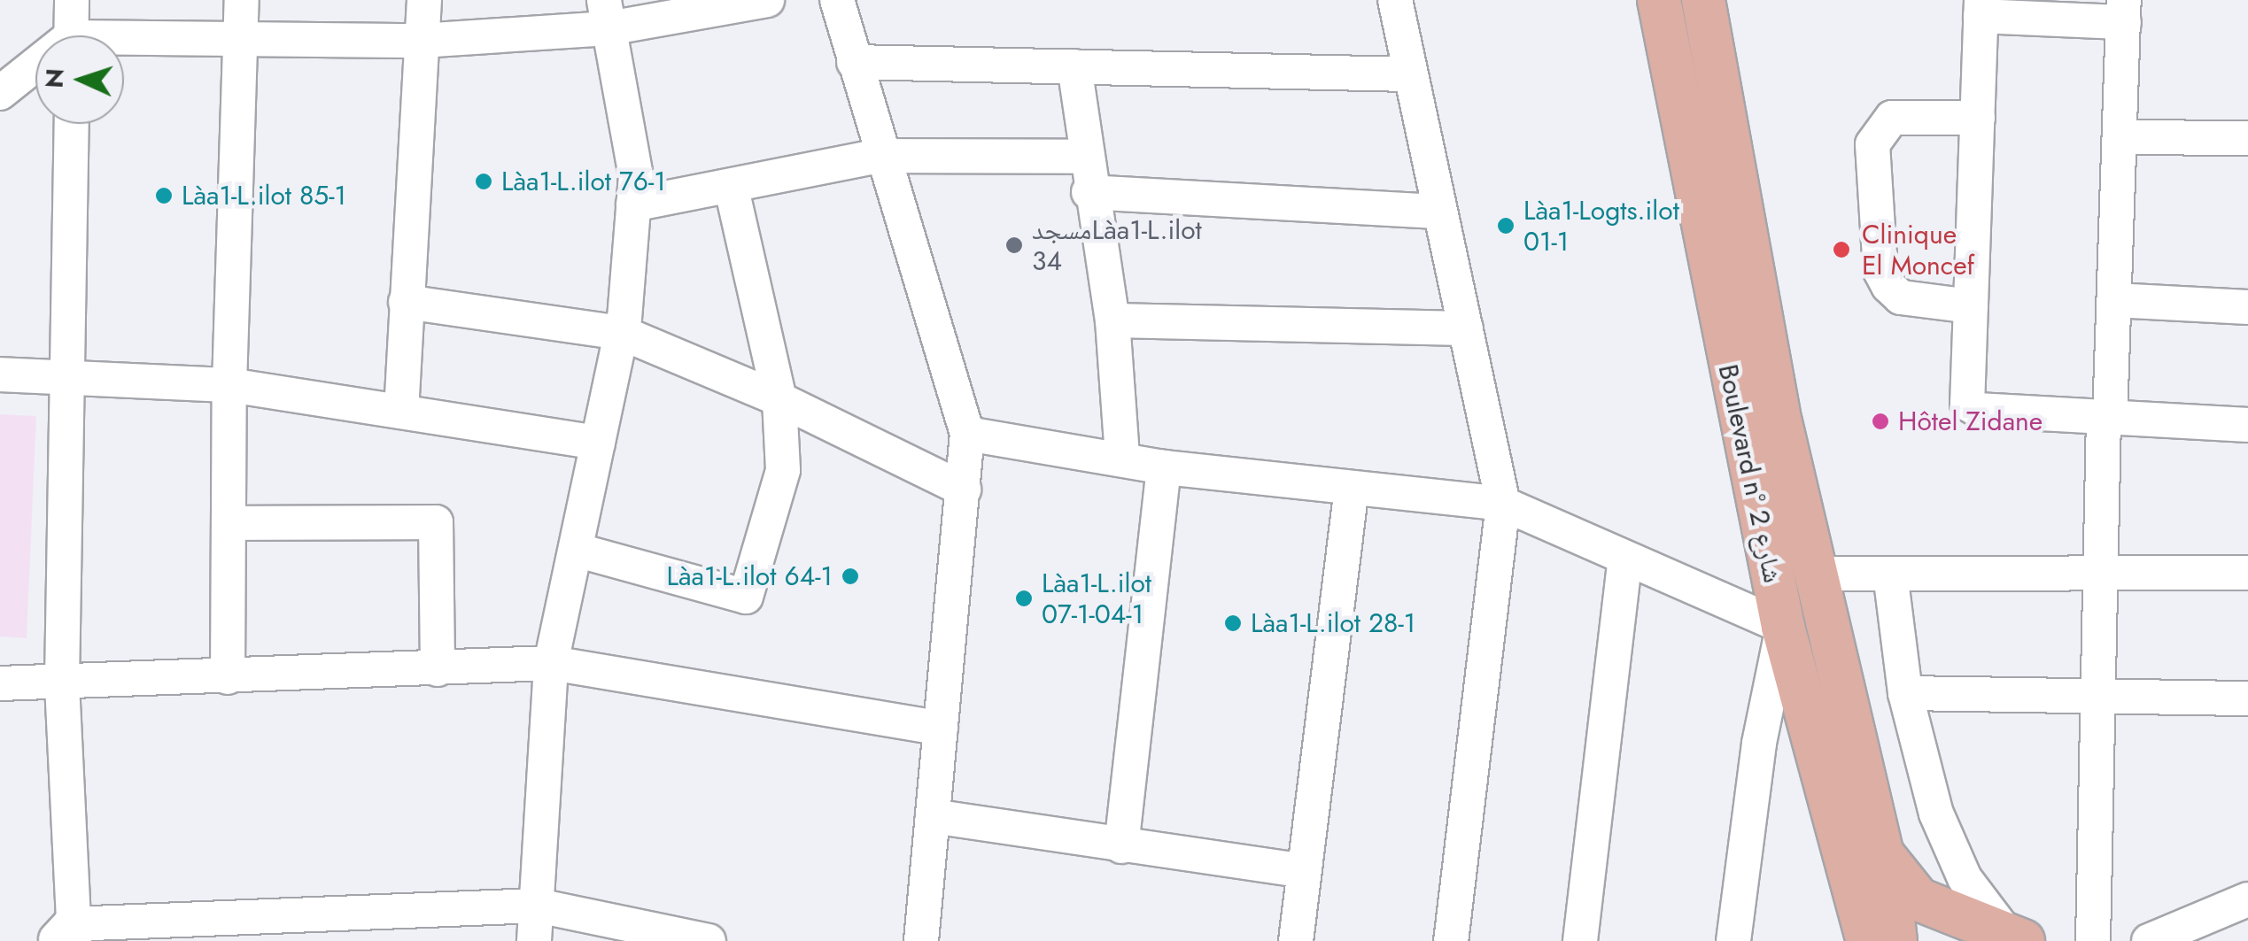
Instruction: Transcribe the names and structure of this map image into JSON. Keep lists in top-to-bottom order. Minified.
{"streets":{"main road":["Boulevard n° شارع 2"]},"places":["Làa1-L.ilot 76-1","Làa1-L.ilot 85-1","Làa1-Logts.ilot 01-1","مسجدLàa1-L.ilot 34","Clinique El Moncef","Hôtel Zidane","Làa1-L.ilot 64-1","Làa1-L.ilot 07-1-04-1","Làa1-L.ilot 28-1"],"north":"left"}
